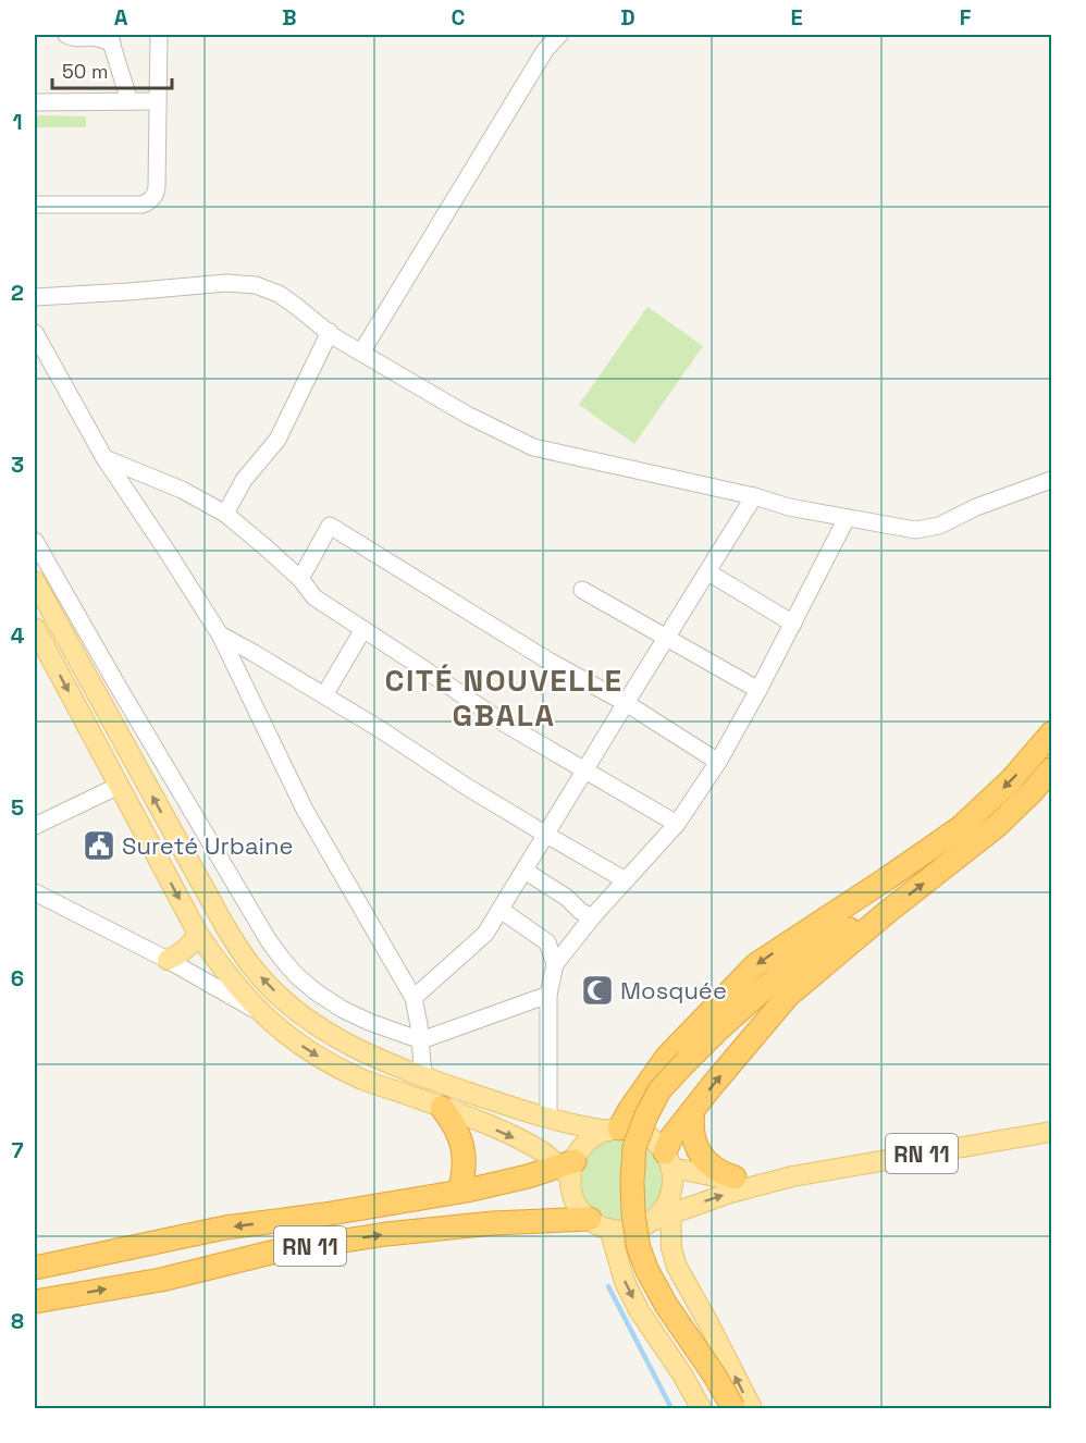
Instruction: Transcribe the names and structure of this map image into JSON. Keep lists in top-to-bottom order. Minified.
{"streets":{"highway":["RN 11"]},"districts":["CITÉ NOUVELLE GBALA"],"places":{"public building":["Sureté Urbaine"],"mosque":["Mosquée"]},"scale_bar":"50 m","grid":{"columns":["A","B","C","D","E","F"],"rows":["1","2","3","4","5","6","7","8"]}}
